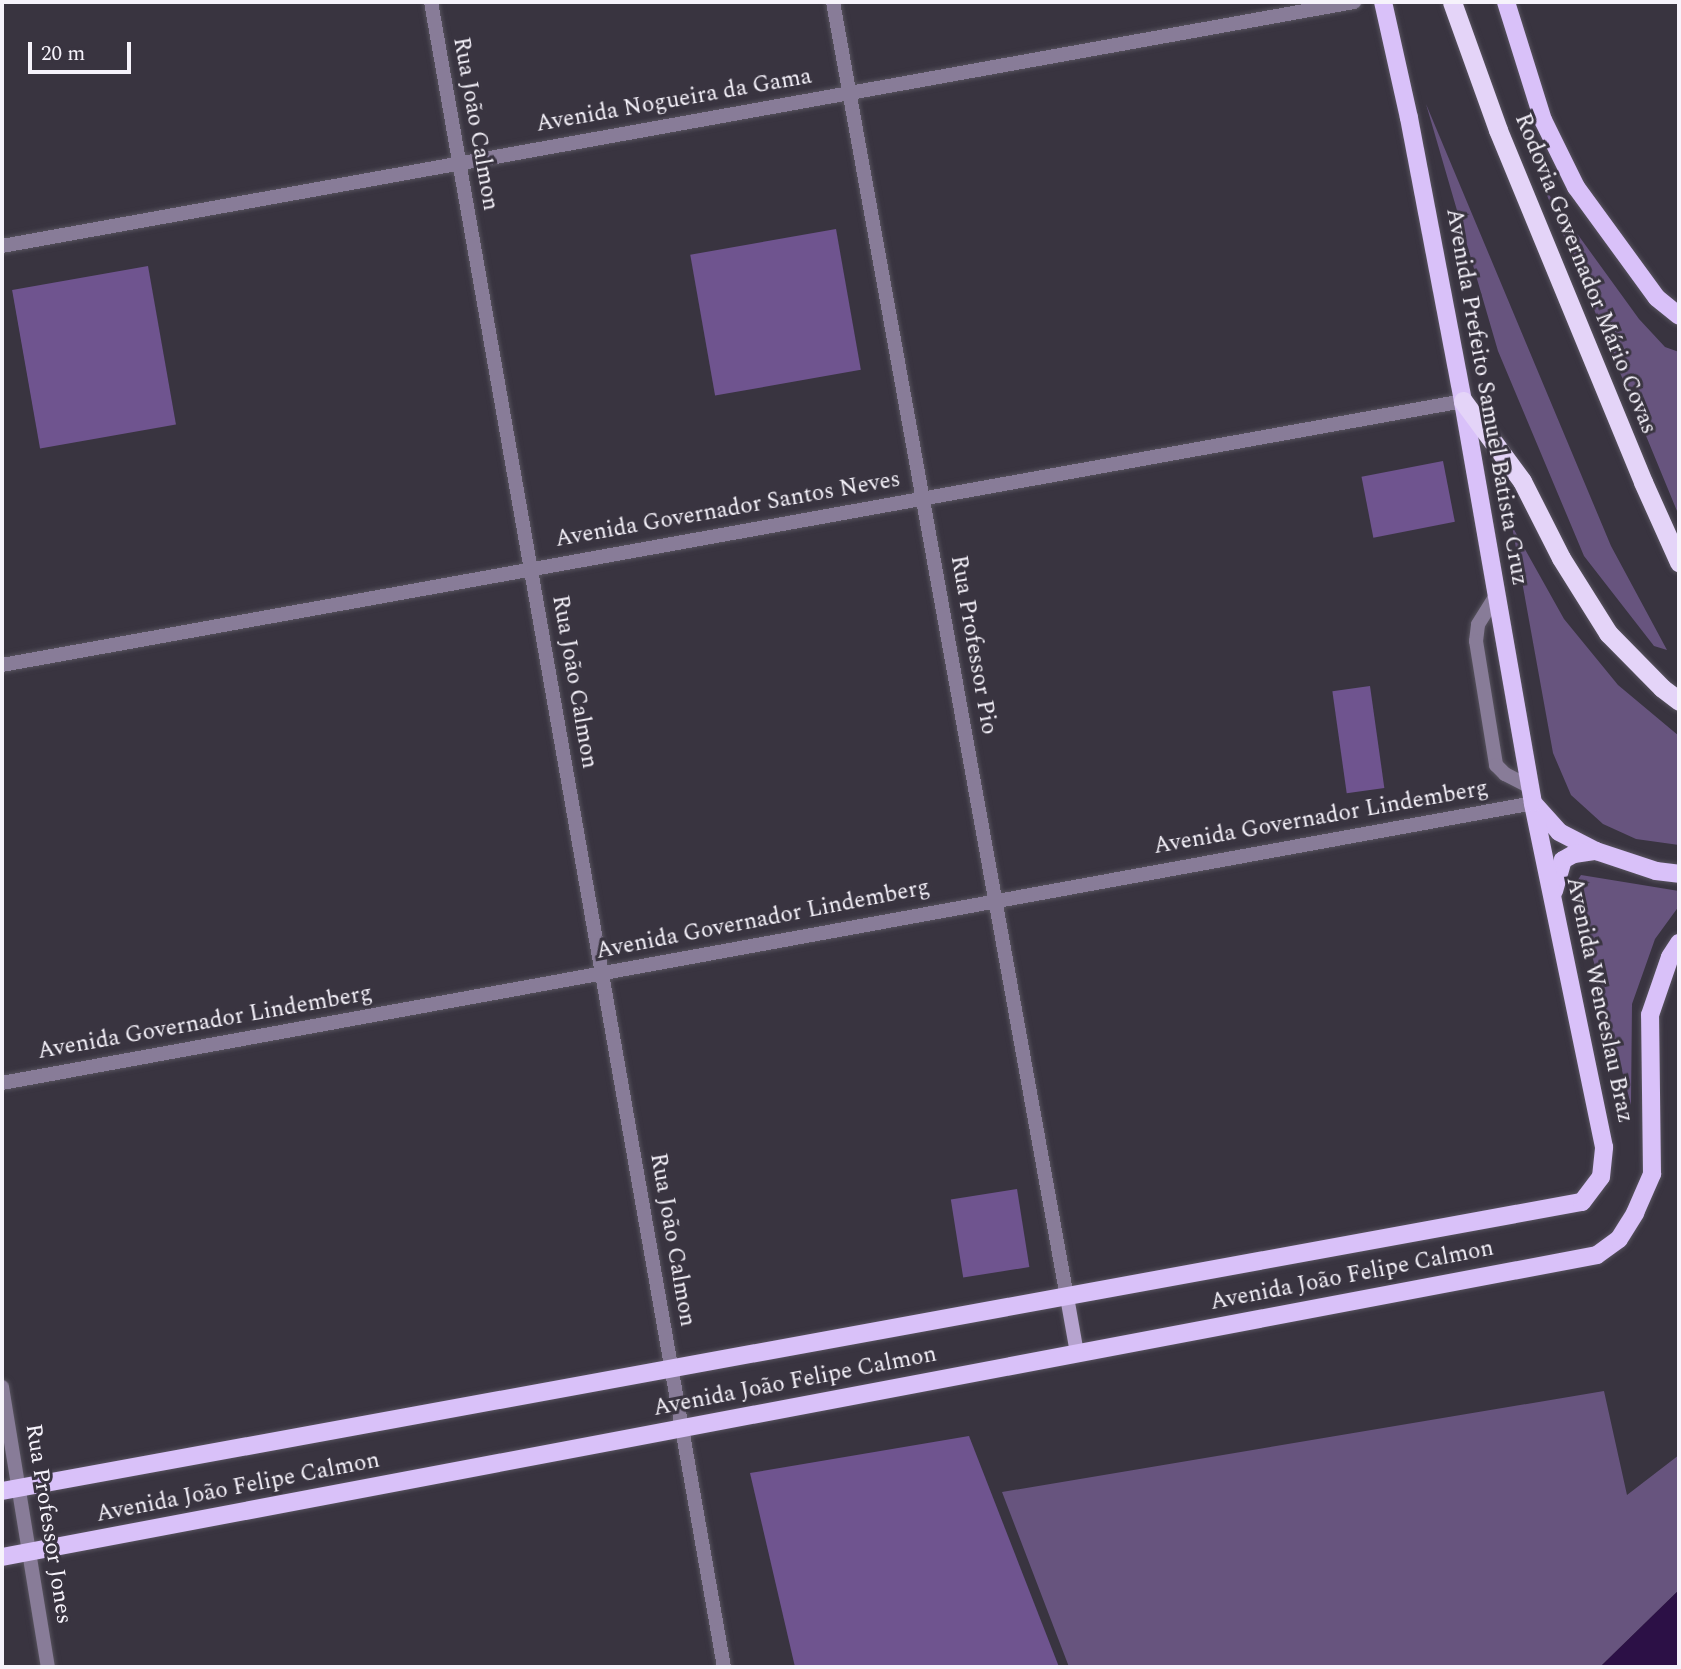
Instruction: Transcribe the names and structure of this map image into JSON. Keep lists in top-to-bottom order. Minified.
{"streets":{"highway":["Rodovia Governador Mário Covas"],"main road":["Avenida Prefeito Samuel Batista Cruz","Avenida Wenceslau Braz","Avenida João Felipe Calmon"],"street":["Avenida Nogueira da Gama","Rua João Calmon","Avenida Governador Santos Neves","Rua Professor Pio","Avenida Governador Lindemberg","Rua Professor Jones"]},"crossings":[["Avenida Nogueira da Gama","Rua João Calmon"],["Avenida Nogueira da Gama","Rua Professor Pio"],["Rua João Calmon","Avenida Governador Santos Neves"],["Rua João Calmon","Avenida Governador Lindemberg"],["Rua João Calmon","Avenida João Felipe Calmon"],["Avenida Prefeito Samuel Batista Cruz","Avenida Governador Santos Neves"],["Avenida Prefeito Samuel Batista Cruz","Avenida Governador Lindemberg"],["Avenida Prefeito Samuel Batista Cruz","Avenida Wenceslau Braz"],["Avenida Governador Santos Neves","Rua Professor Pio"],["Rua Professor Pio","Avenida Governador Lindemberg"],["Rua Professor Pio","Avenida João Felipe Calmon"],["Avenida Governador Lindemberg","Avenida Wenceslau Braz"],["Avenida Wenceslau Braz","Avenida João Felipe Calmon"],["Avenida João Felipe Calmon","Rua Professor Jones"]],"scale_bar":"20 m"}
